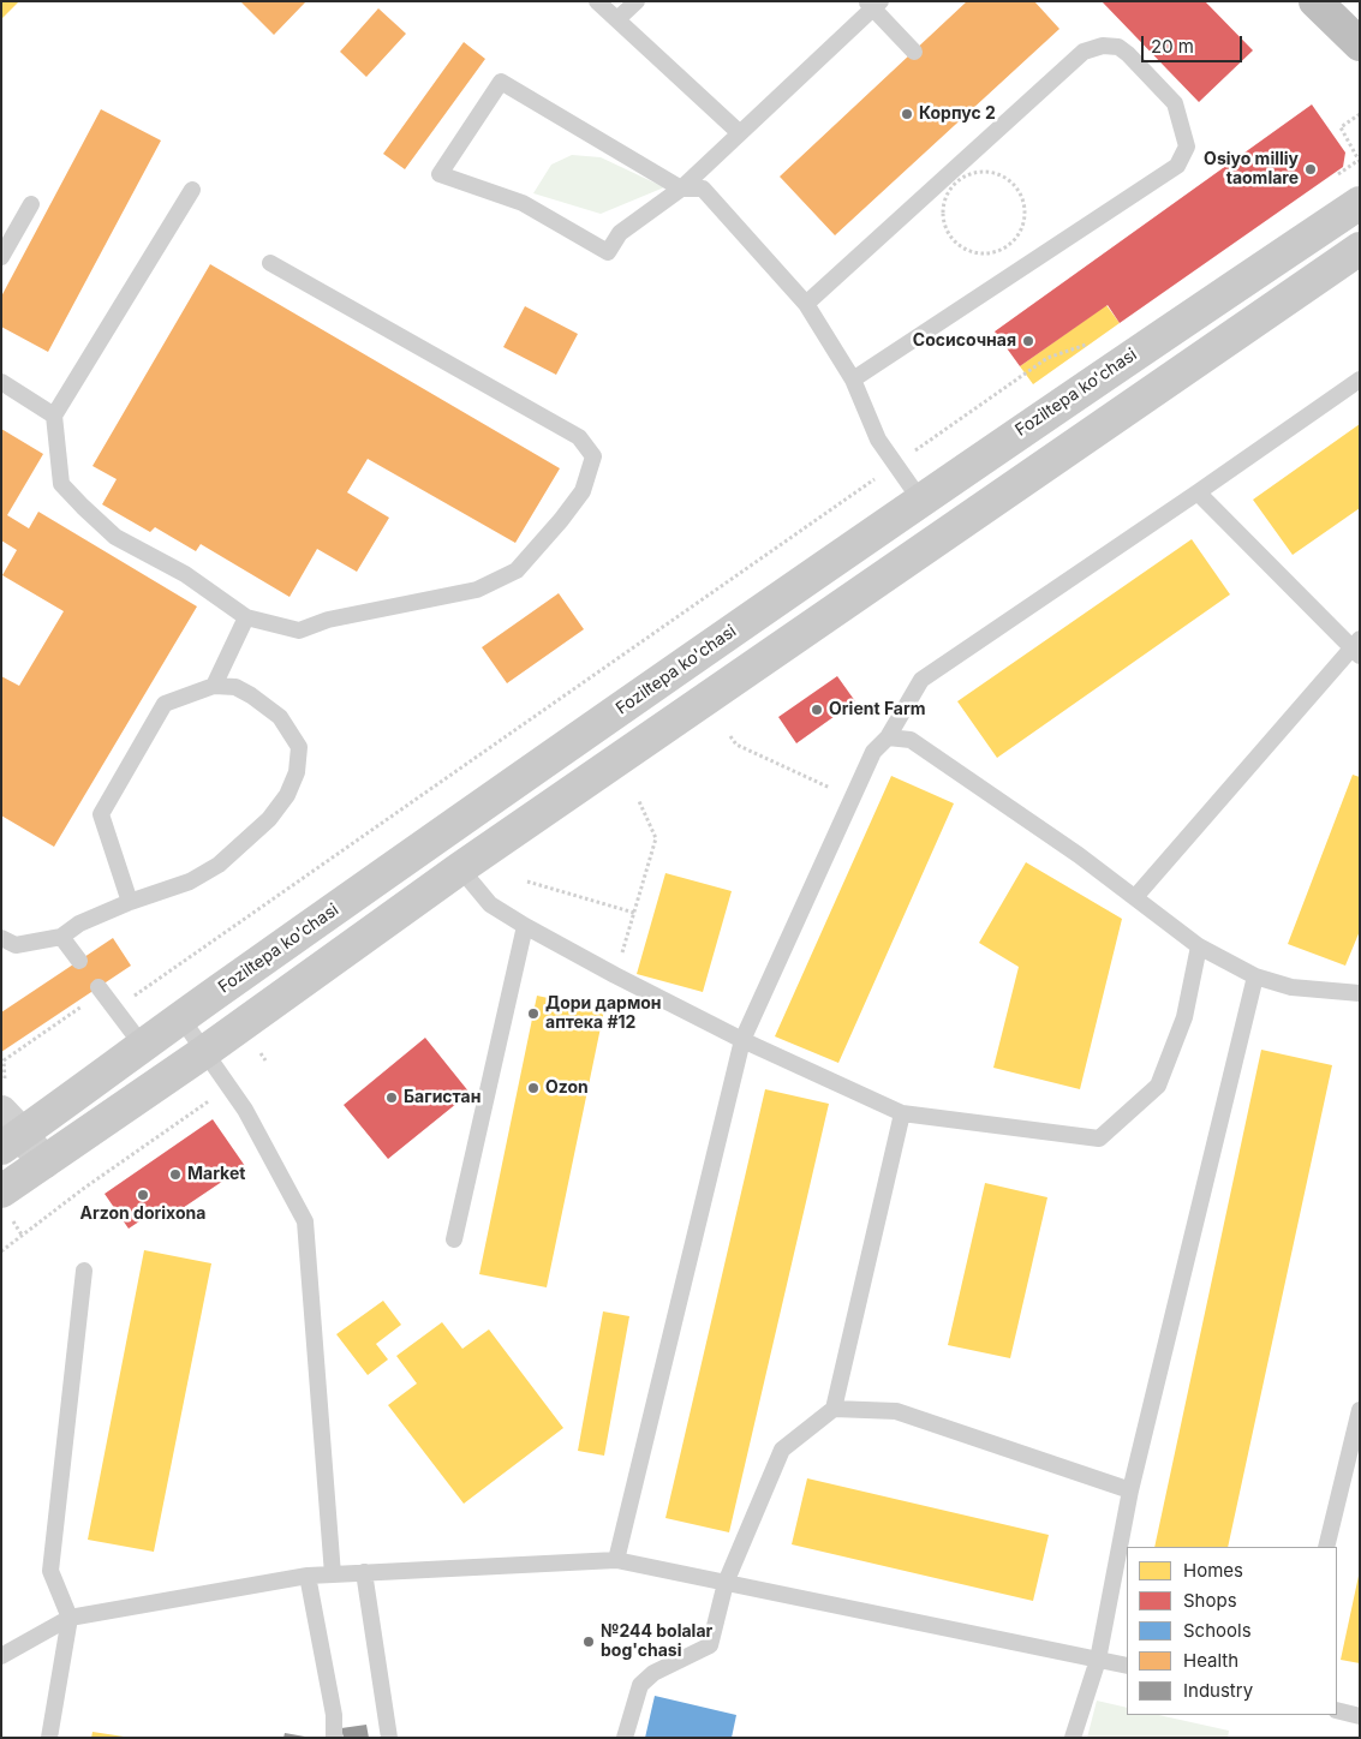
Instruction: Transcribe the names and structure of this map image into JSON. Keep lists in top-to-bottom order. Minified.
{"streets":{"main road":["Foziltepa ko'chasi"]},"places":["Корпус 2","Osiyo milliy taomlare","Сосисочная","Orient Farm","Дори дармон аптека #12","Ozon","Багистан","Market","Arzon dorixona","№244 bolalar bog'chasi"],"legend":["Homes","Shops","Schools","Health","Industry"],"scale_bar":"20 m"}
